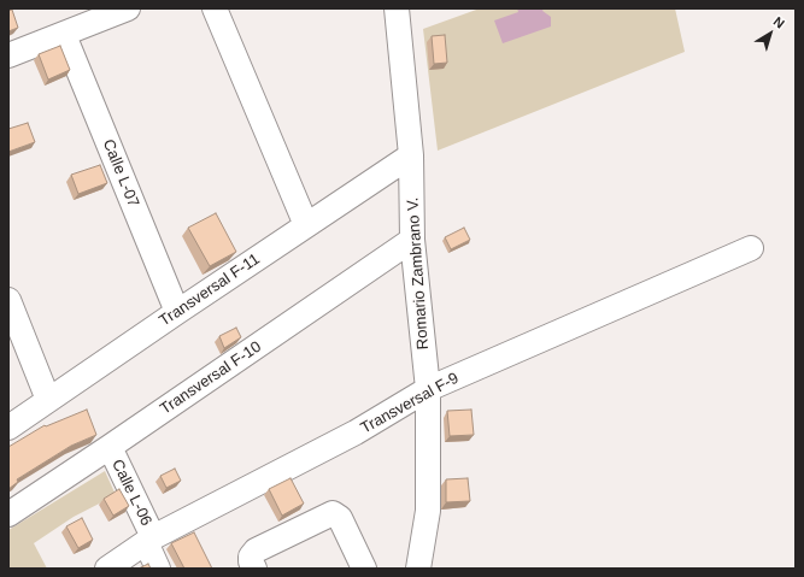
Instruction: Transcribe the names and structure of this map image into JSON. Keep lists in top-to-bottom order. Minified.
{"streets":{"street":["Calle L-07","Romario Zambrano V.","Transversal F-11","Transversal F-10","Transversal F-9","Calle L-06"]},"crossings":[["Calle L-07","Transversal F-11"],["Romario Zambrano V.","Transversal F-11"],["Romario Zambrano V.","Transversal F-10"],["Romario Zambrano V.","Transversal F-9"],["Transversal F-10","Calle L-06"],["Transversal F-9","Calle L-06"]],"north":"top right"}
